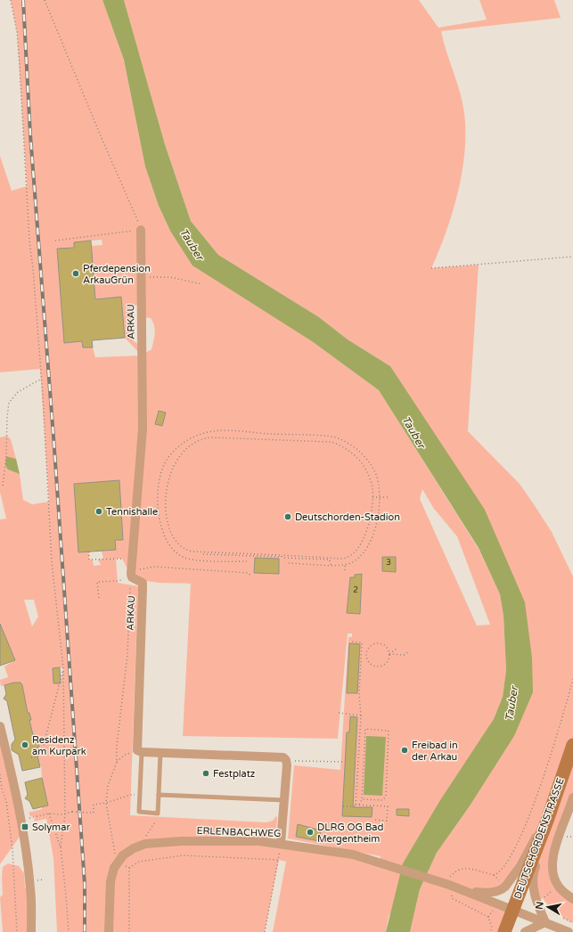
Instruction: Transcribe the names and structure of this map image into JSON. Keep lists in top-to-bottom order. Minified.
{"streets":{"street":["ARKAU","ERLENBACHWEG","DEUTSCHORDENSTRASSE"]},"crossings":[["ERLENBACHWEG","DEUTSCHORDENSTRASSE"]],"water":["Tauber"],"places":{"other":["Pferdepension ArkauGrün","Tennishalle","Deutschorden-Stadion","Residenz am Kurpark","Freibad in der Arkau","Festplatz","DLRG OG Bad Mergentheim"],"transit":["Solymar"]},"house_numbers":["3","2"],"north":"left"}
